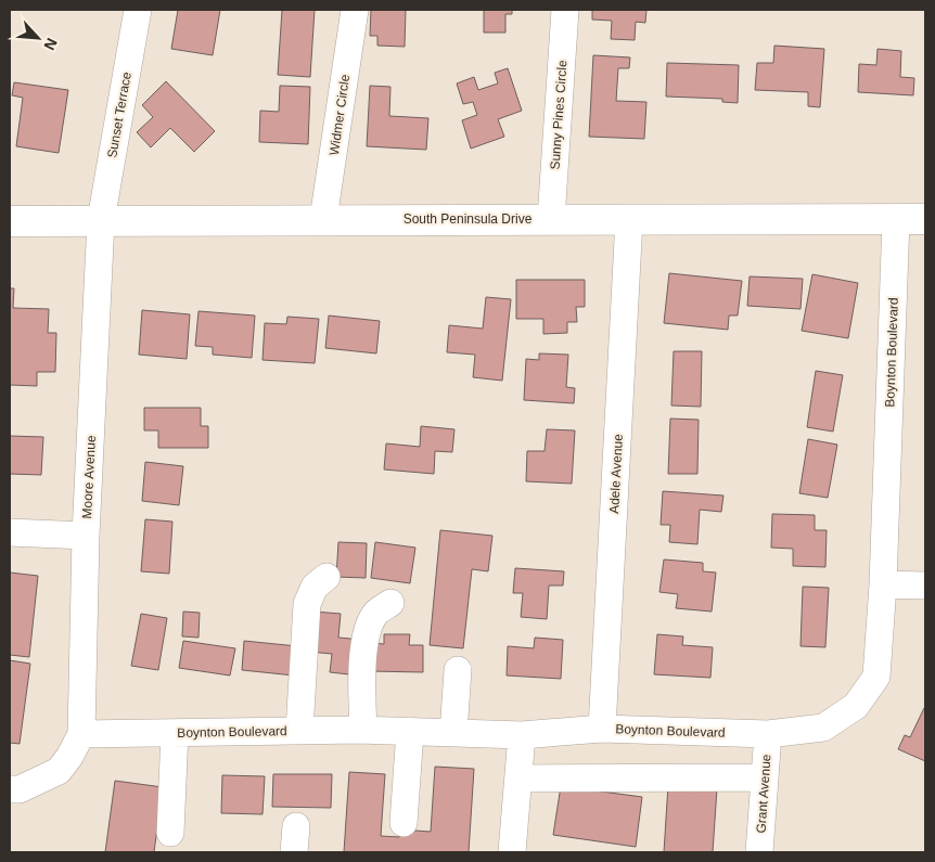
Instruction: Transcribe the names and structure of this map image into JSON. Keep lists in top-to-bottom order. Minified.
{"streets":{"main road":["South Peninsula Drive"],"street":["Sunset Terrace","Widmer Circle","Sunny Pines Circle","Boynton Boulevard","Adele Avenue","Moore Avenue","Grant Avenue"]},"crossings":[["Sunset Terrace","South Peninsula Drive"],["Sunset Terrace","Moore Avenue"],["Widmer Circle","South Peninsula Drive"],["Sunny Pines Circle","South Peninsula Drive"],["South Peninsula Drive","Boynton Boulevard"],["South Peninsula Drive","Adele Avenue"],["South Peninsula Drive","Moore Avenue"],["Boynton Boulevard","Adele Avenue"],["Boynton Boulevard","Moore Avenue"],["Boynton Boulevard","Grant Avenue"]],"north":"bottom right"}
